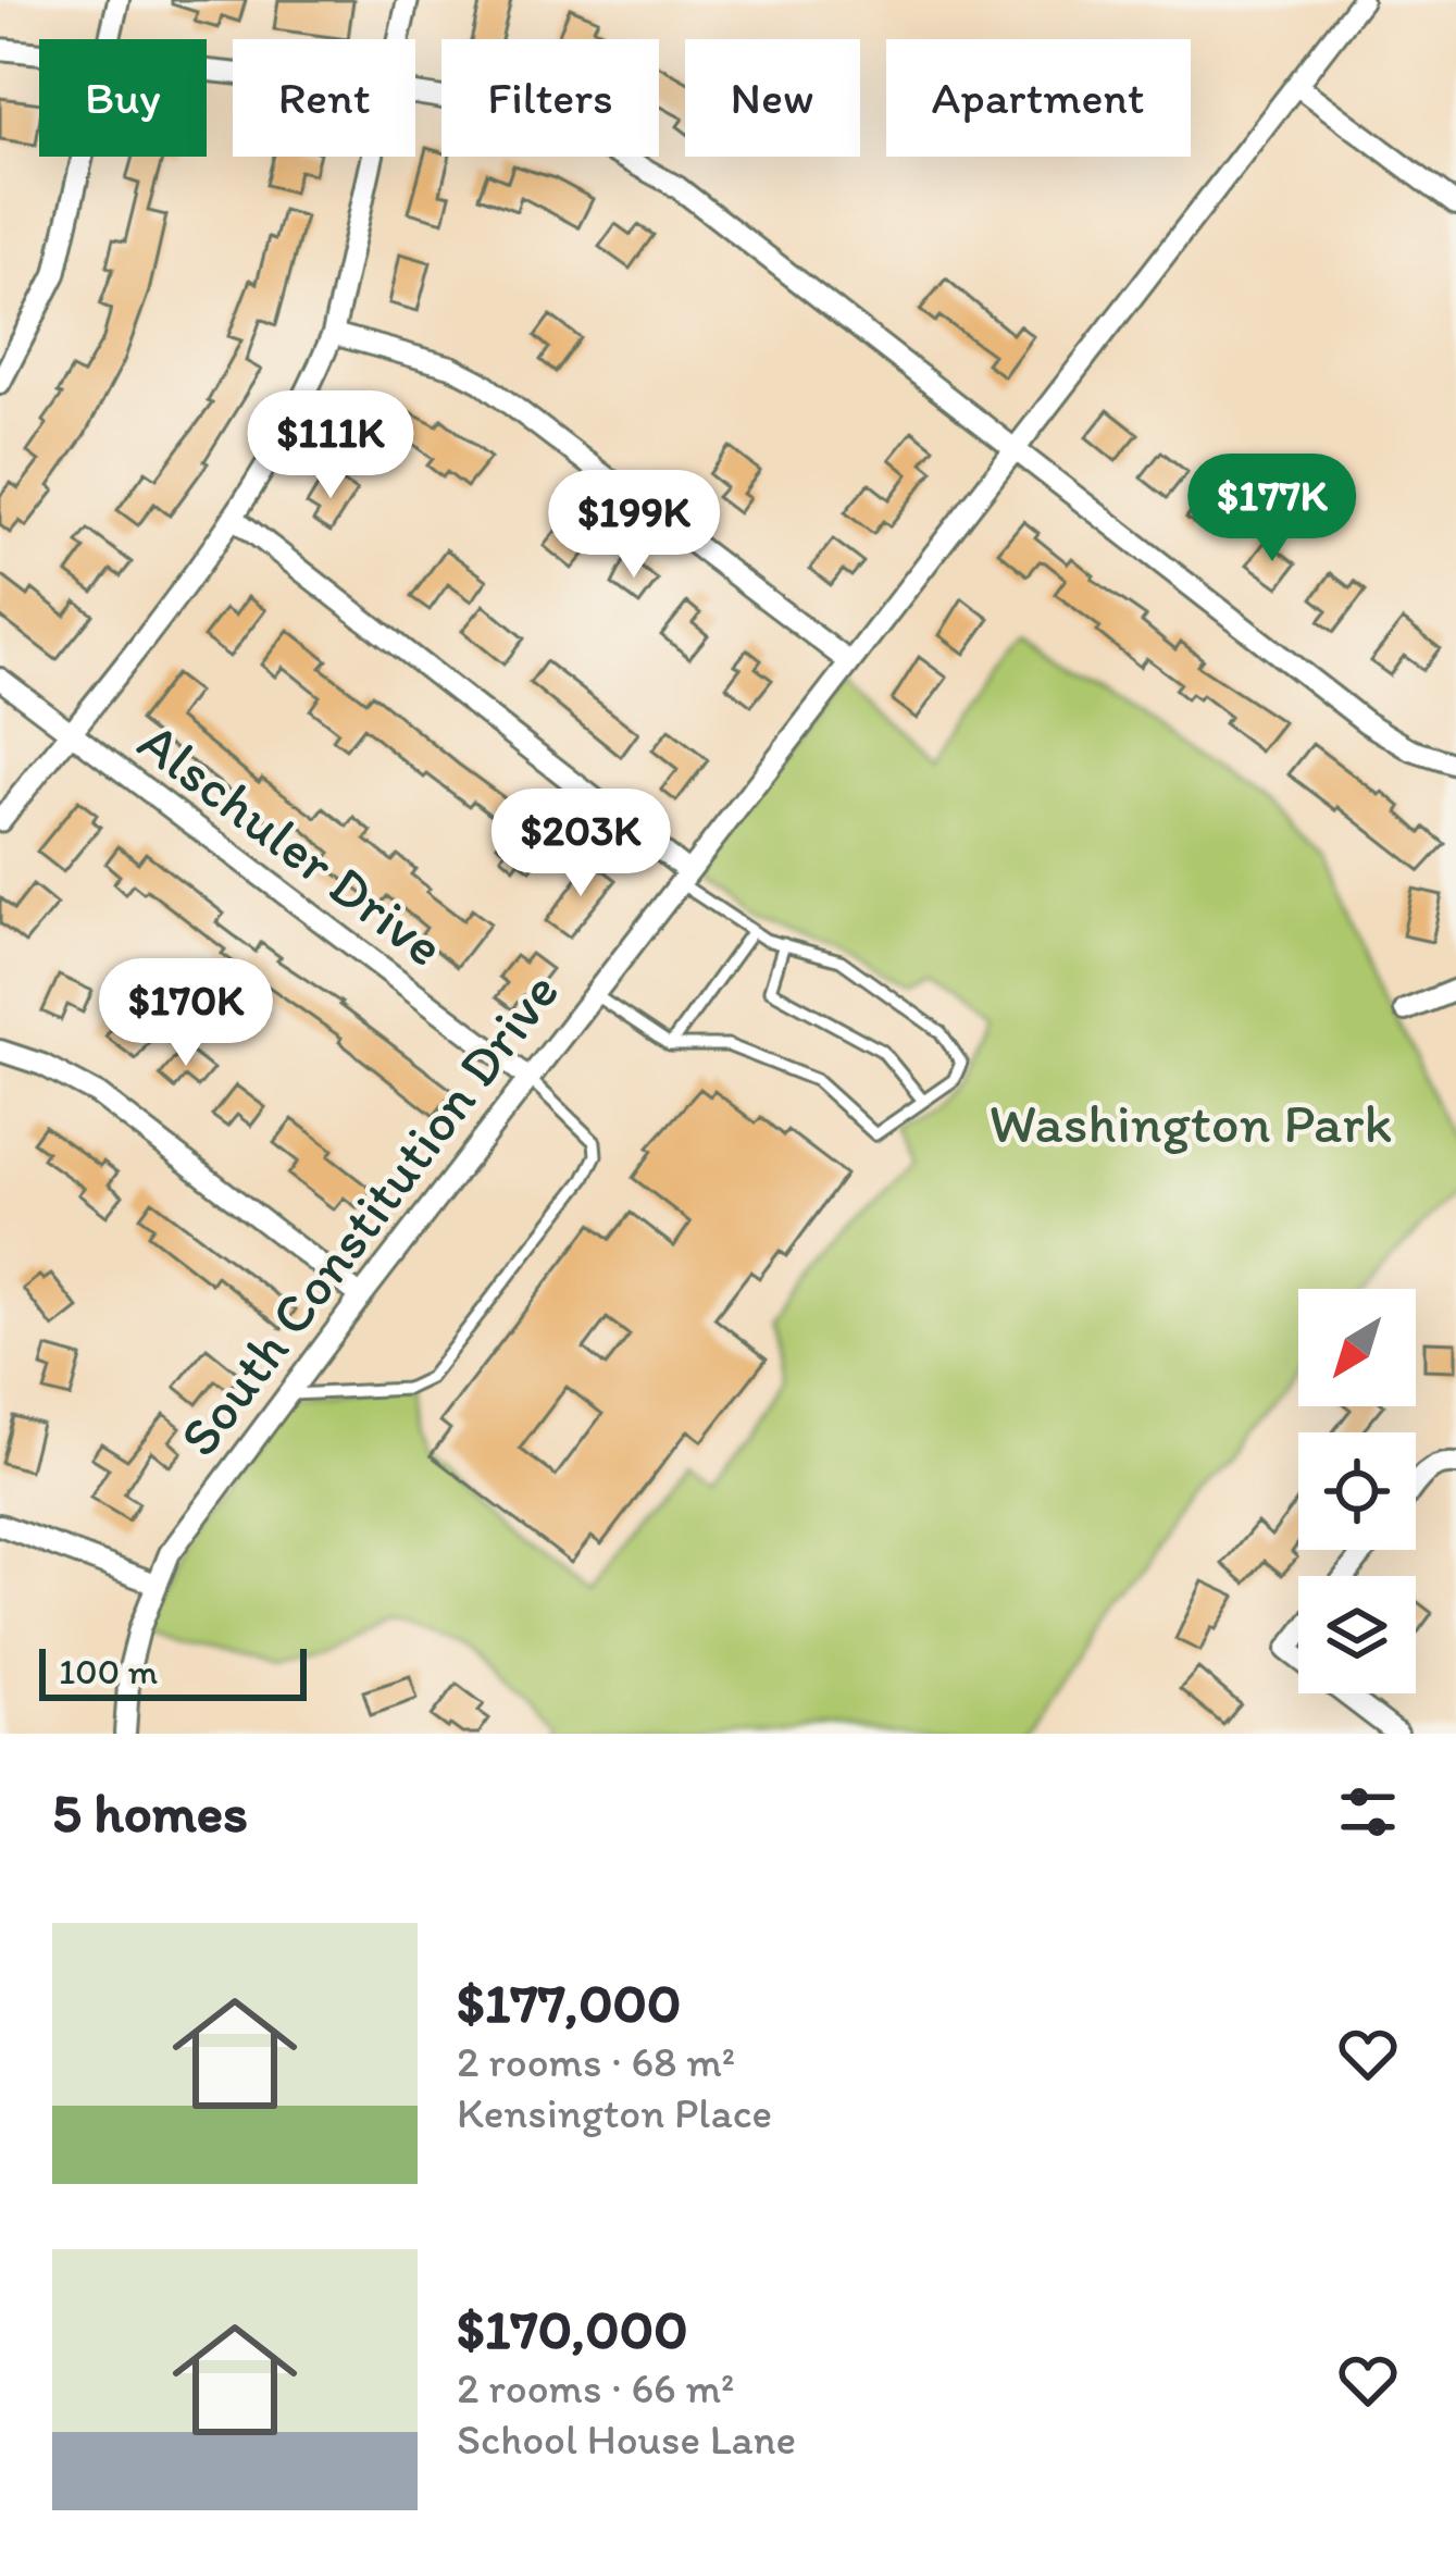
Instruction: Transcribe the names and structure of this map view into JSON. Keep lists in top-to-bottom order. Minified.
{"streets":{"street":["Alschuler Drive","South Constitution Drive"]},"crossings":[["Alschuler Drive","South Constitution Drive"]],"parks":["Washington Park"],"scale_bar":"100 m","north":"bottom left","page":{"chip":["Buy","Rent","Filters","New","Apartment"],"price":["$111K","$177K","$199K","$203K","$170K"],"scale":"100 m","heading":"5 homes","list":[{"name":"$177,000","note":"2 rooms · 68 m² · Kensington Place"},{"name":"$170,000","note":"2 rooms · 66 m² · School House Lane"}]}}
